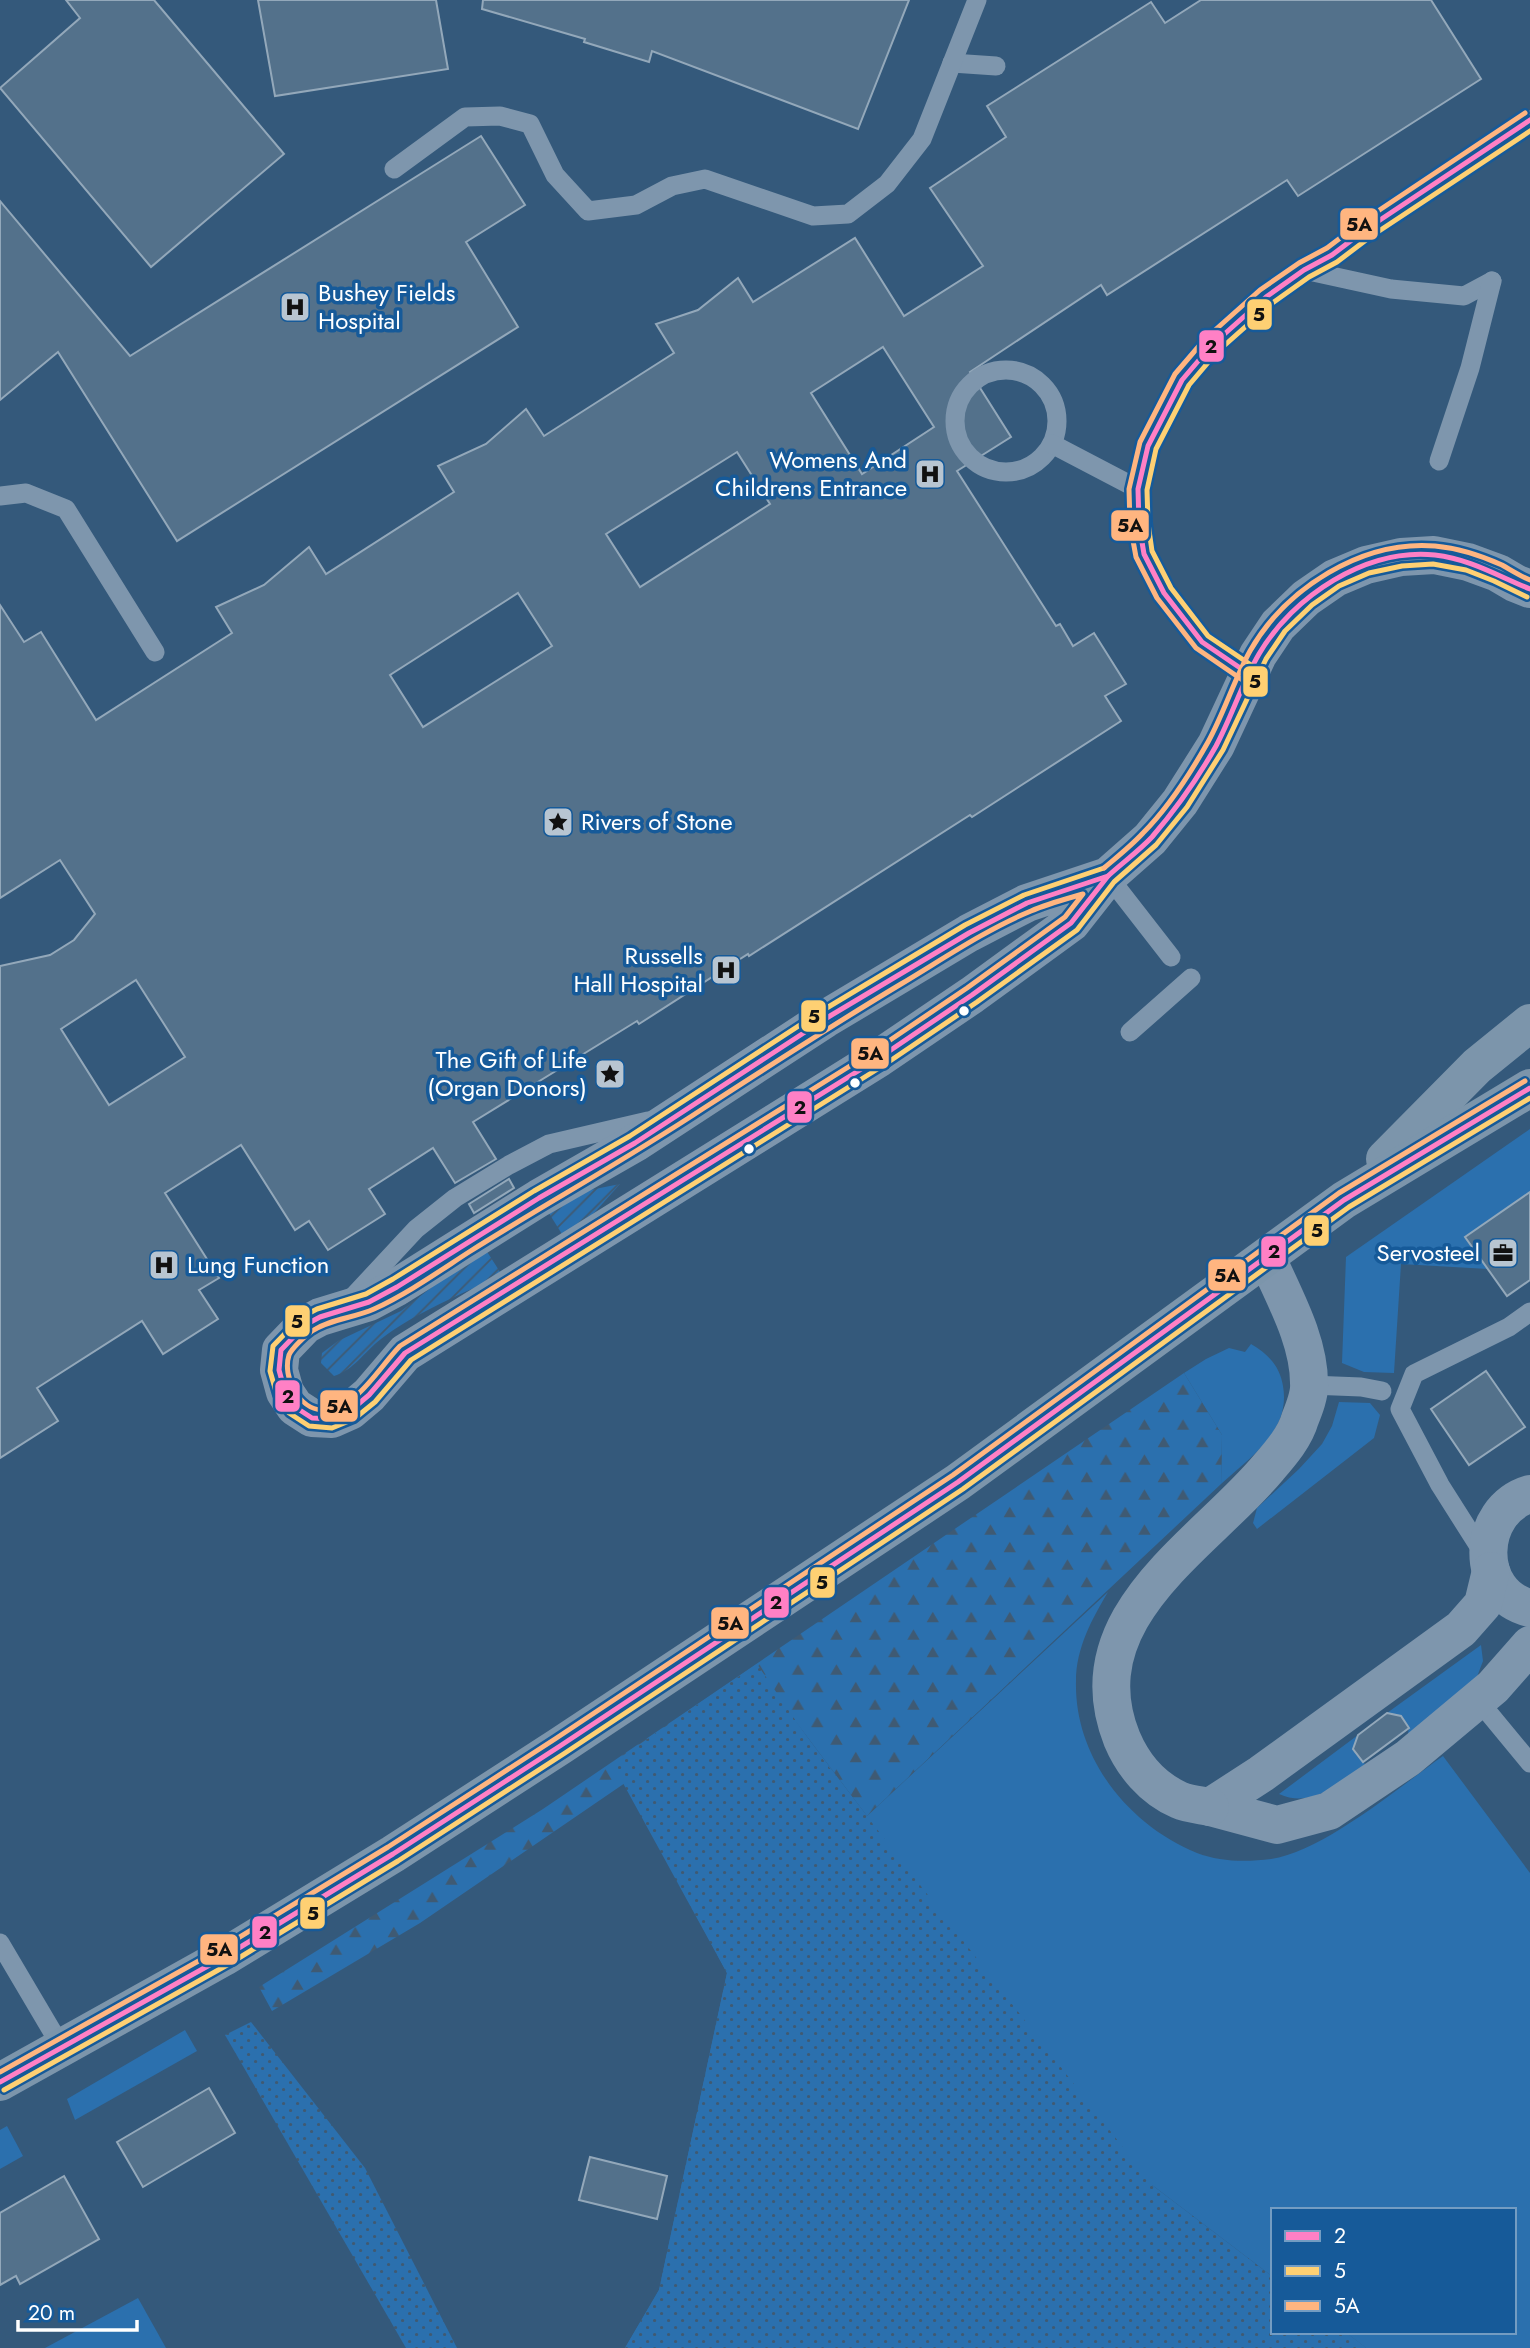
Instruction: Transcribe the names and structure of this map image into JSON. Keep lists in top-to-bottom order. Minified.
{"places":{"hospital":["Bushey Fields Hospital","Womens And Childrens Entrance","Russells Hall Hospital","Lung Function"],"place":["Rivers of Stone","The Gift of Life (Organ Donors)"],"office":["Servosteel"]},"lines":["transit line 5A","transit line 2","transit line 5"],"legend":["2","5","5A"],"scale_bar":"20 m"}
